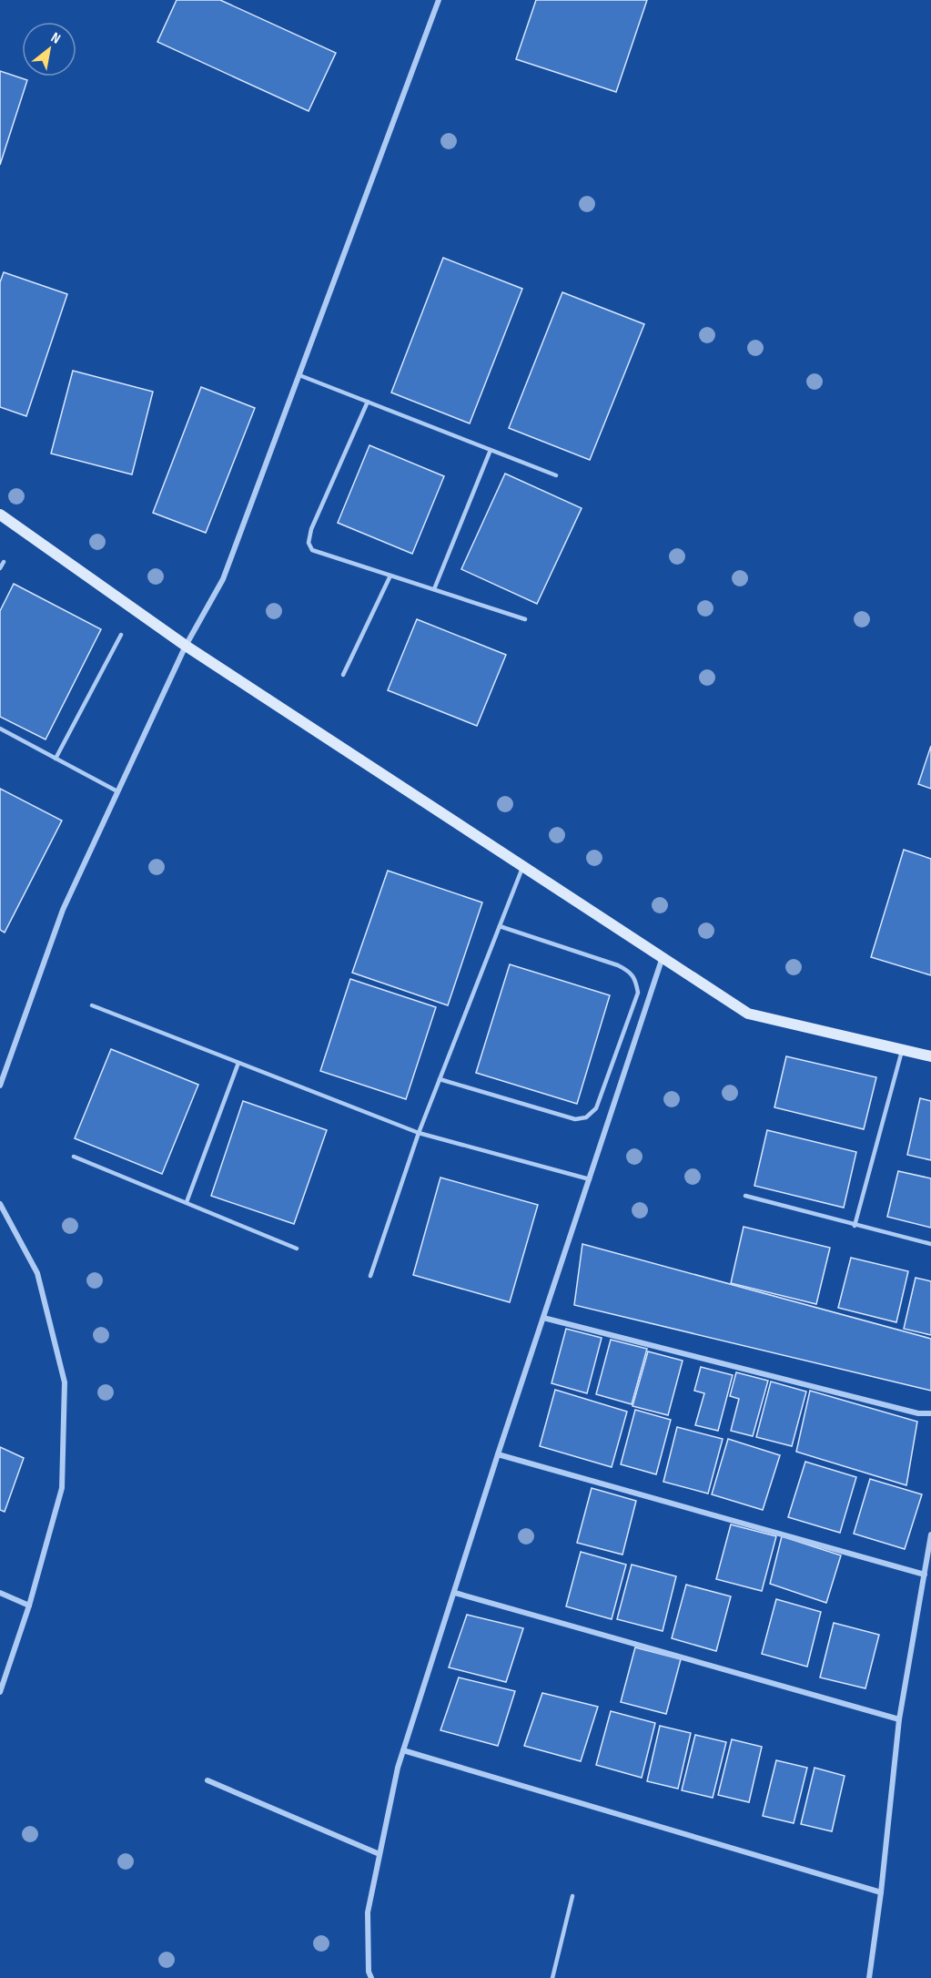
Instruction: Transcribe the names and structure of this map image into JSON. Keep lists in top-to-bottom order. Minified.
{"north":"top right"}
